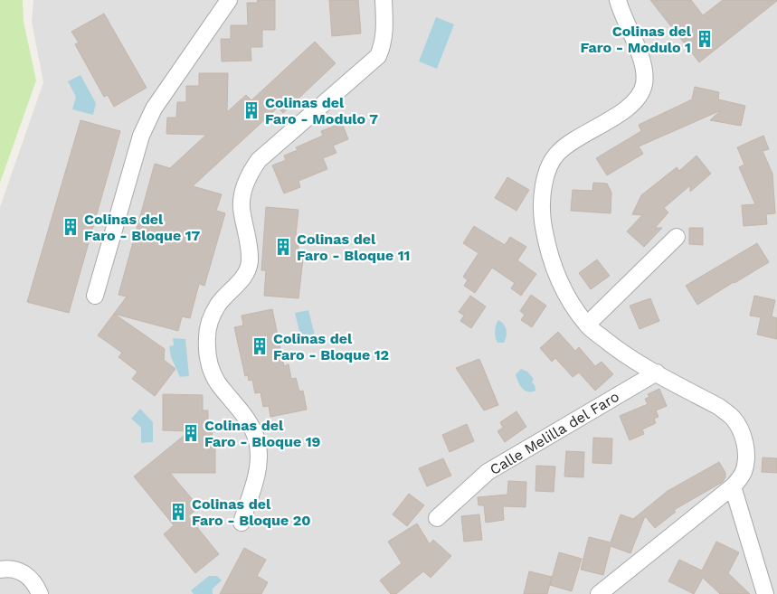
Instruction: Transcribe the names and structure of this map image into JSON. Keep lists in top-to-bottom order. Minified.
{"streets":{"street":["Calle Melilla del Faro"]},"places":{"building":["Colinas del Faro - Modulo 1","Colinas del Faro - Modulo 7","Colinas del Faro - Bloque 17","Colinas del Faro - Bloque 11","Colinas del Faro - Bloque 12","Colinas del Faro - Bloque 19","Colinas del Faro - Bloque 20"]}}
